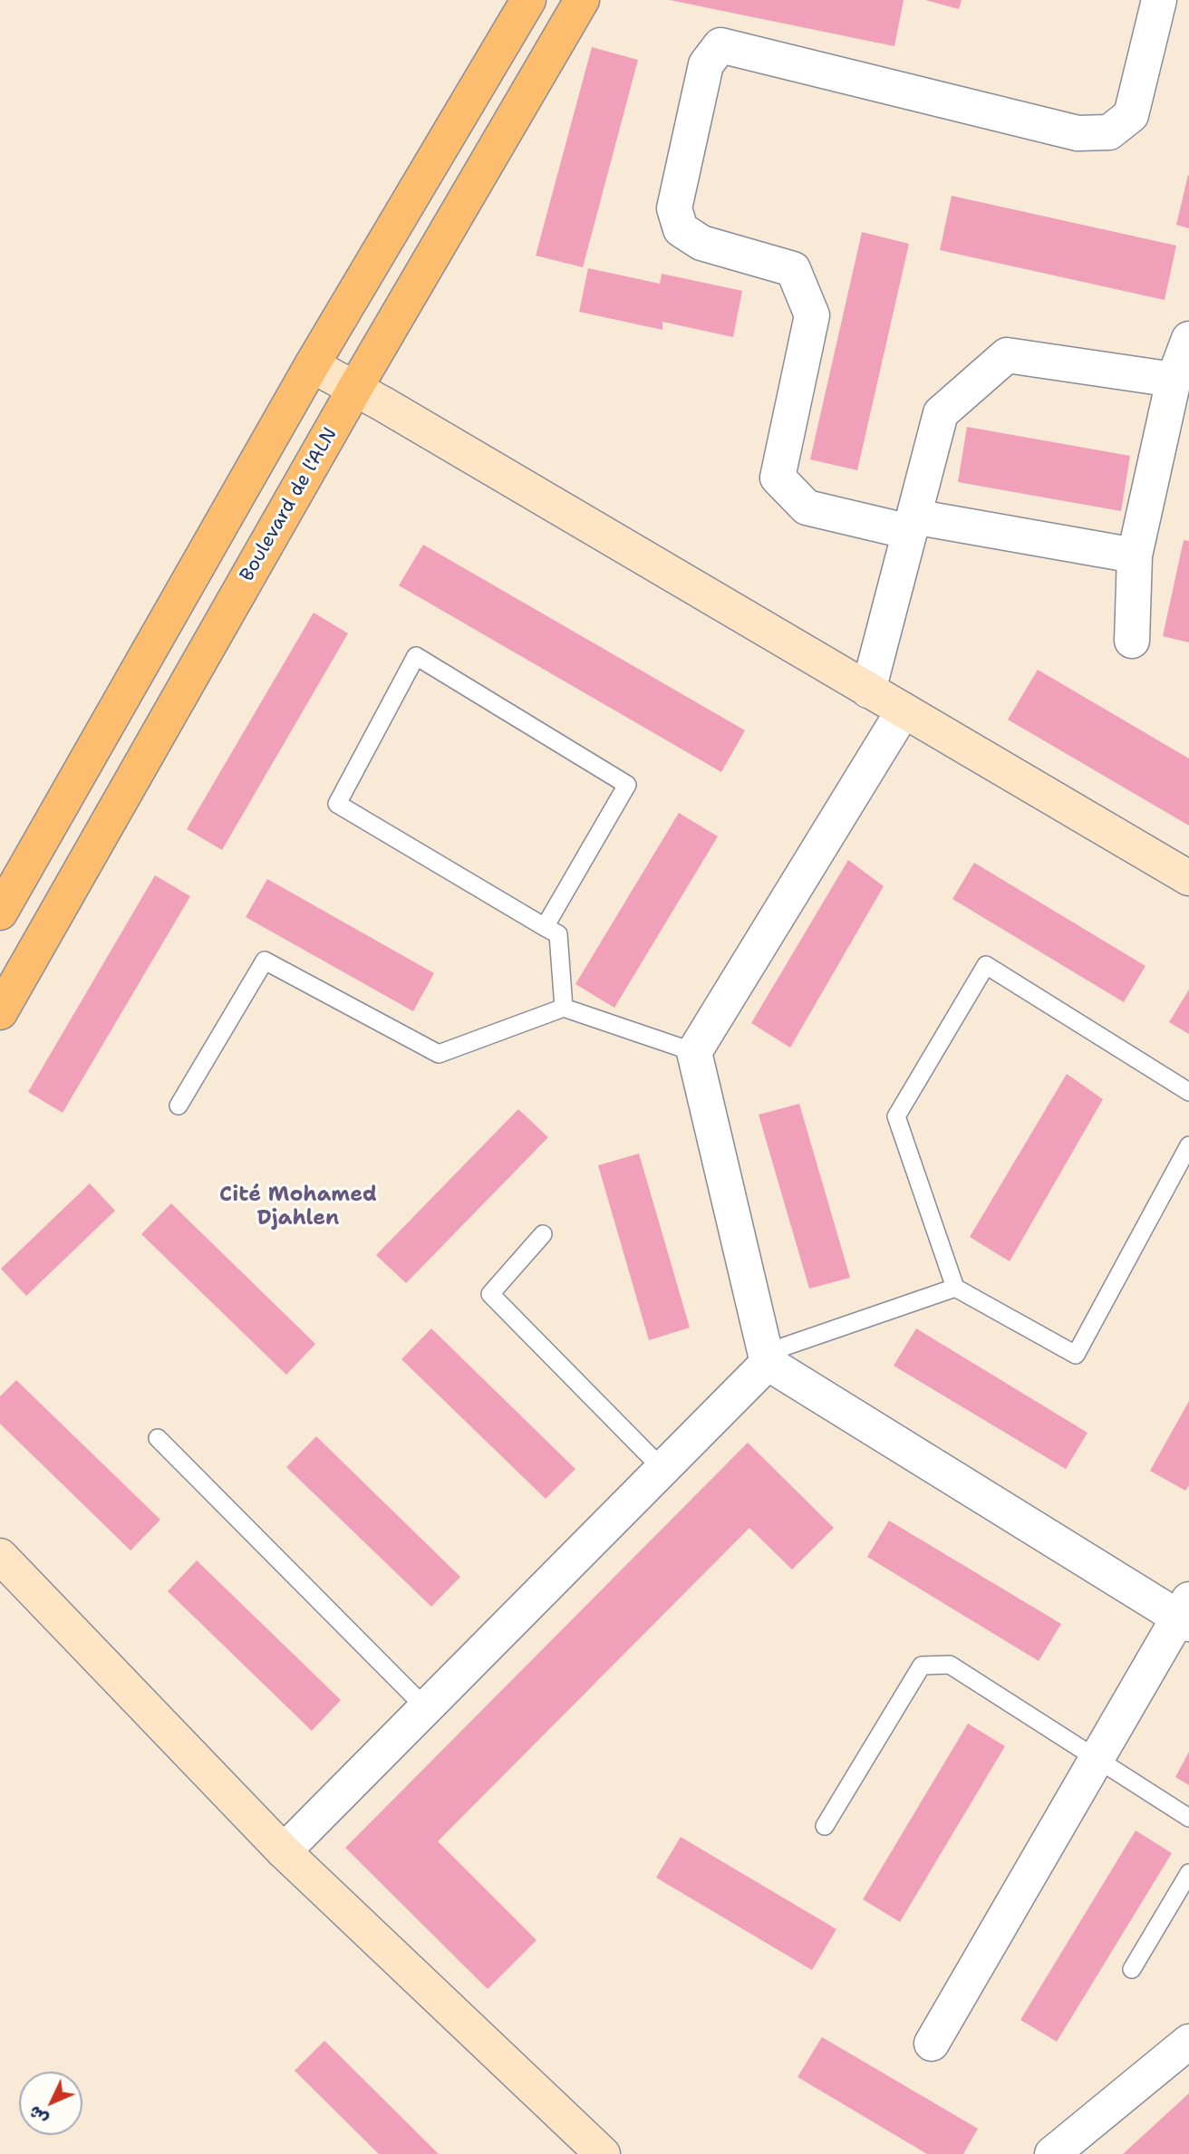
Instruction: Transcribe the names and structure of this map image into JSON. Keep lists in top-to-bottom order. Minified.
{"streets":{"main road":["Boulevard de l'ALN"]},"districts":["Cité Mohamed Djahlen"],"north":"bottom left"}
